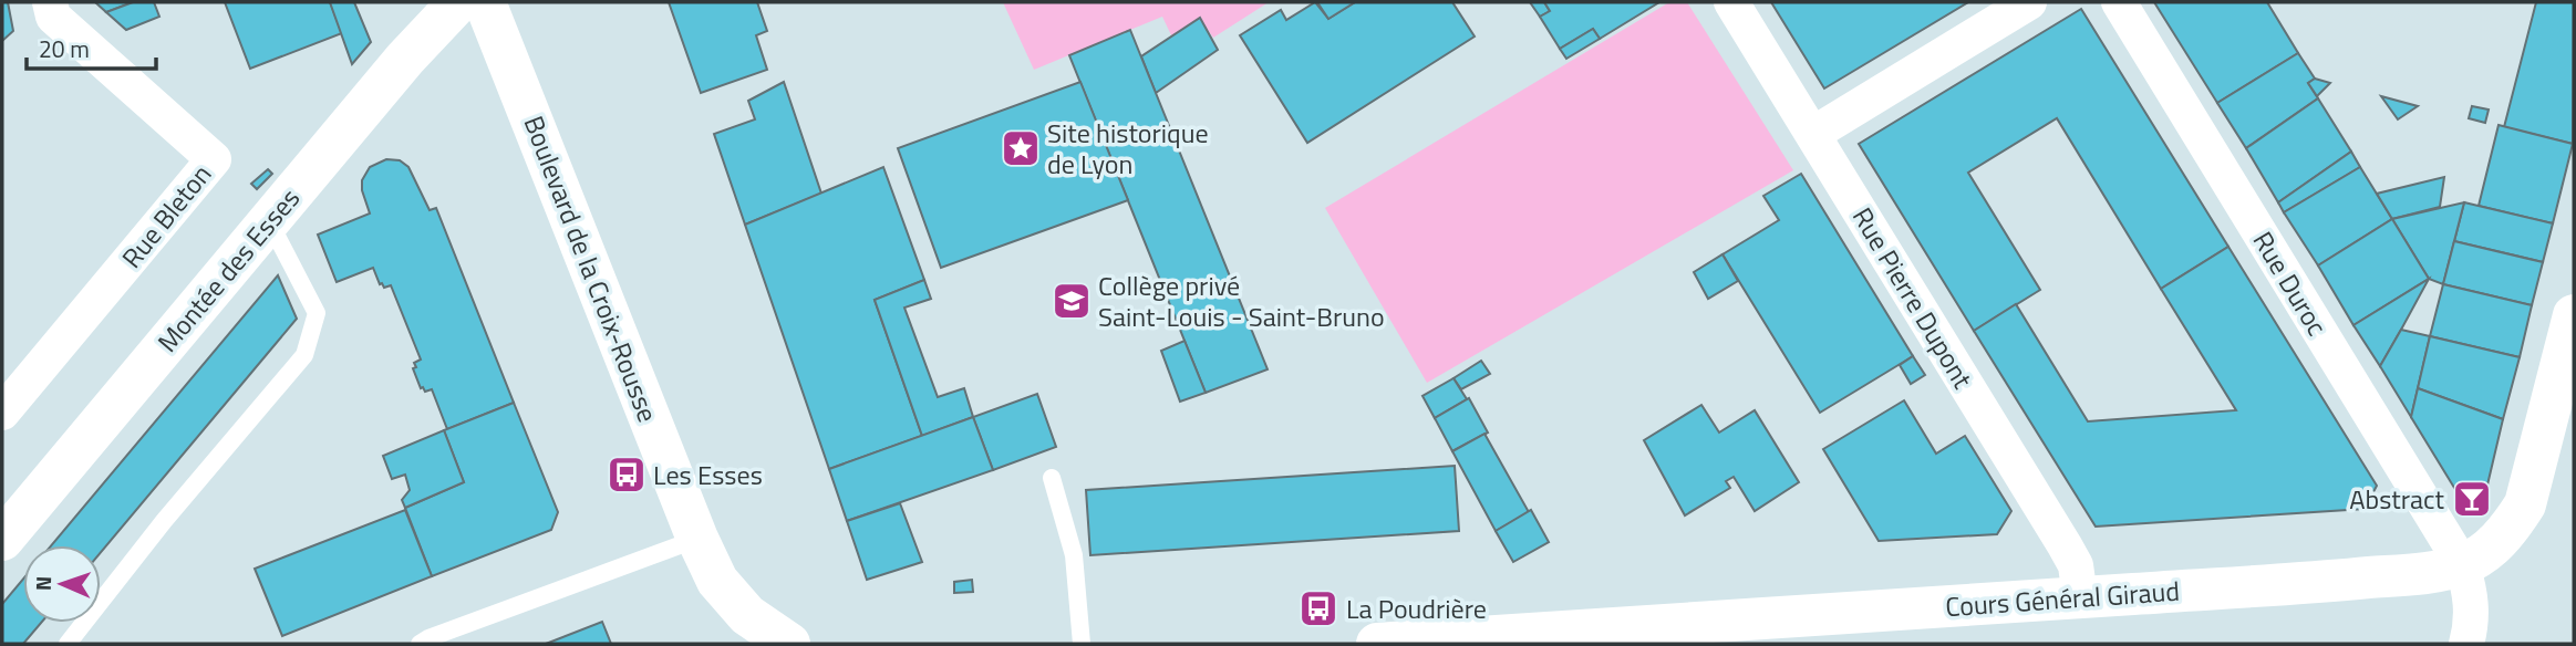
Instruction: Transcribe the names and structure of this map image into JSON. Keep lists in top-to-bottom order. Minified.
{"streets":{"street":["Rue Bleton","Boulevard de la Croix-Rousse","Montée des Esses","Rue Duroc","Rue Pierre Dupont","Cours Général Giraud"]},"crossings":[["Rue Duroc","Cours Général Giraud"],["Rue Pierre Dupont","Cours Général Giraud"]],"places":{"place":["Site historique de Lyon"],"school or university":["Collège privé Saint-Louis - Saint-Bruno"],"bus stop":["Les Esses","La Poudrière"],"bar":["Abstract"]},"scale_bar":"20 m","north":"left"}
